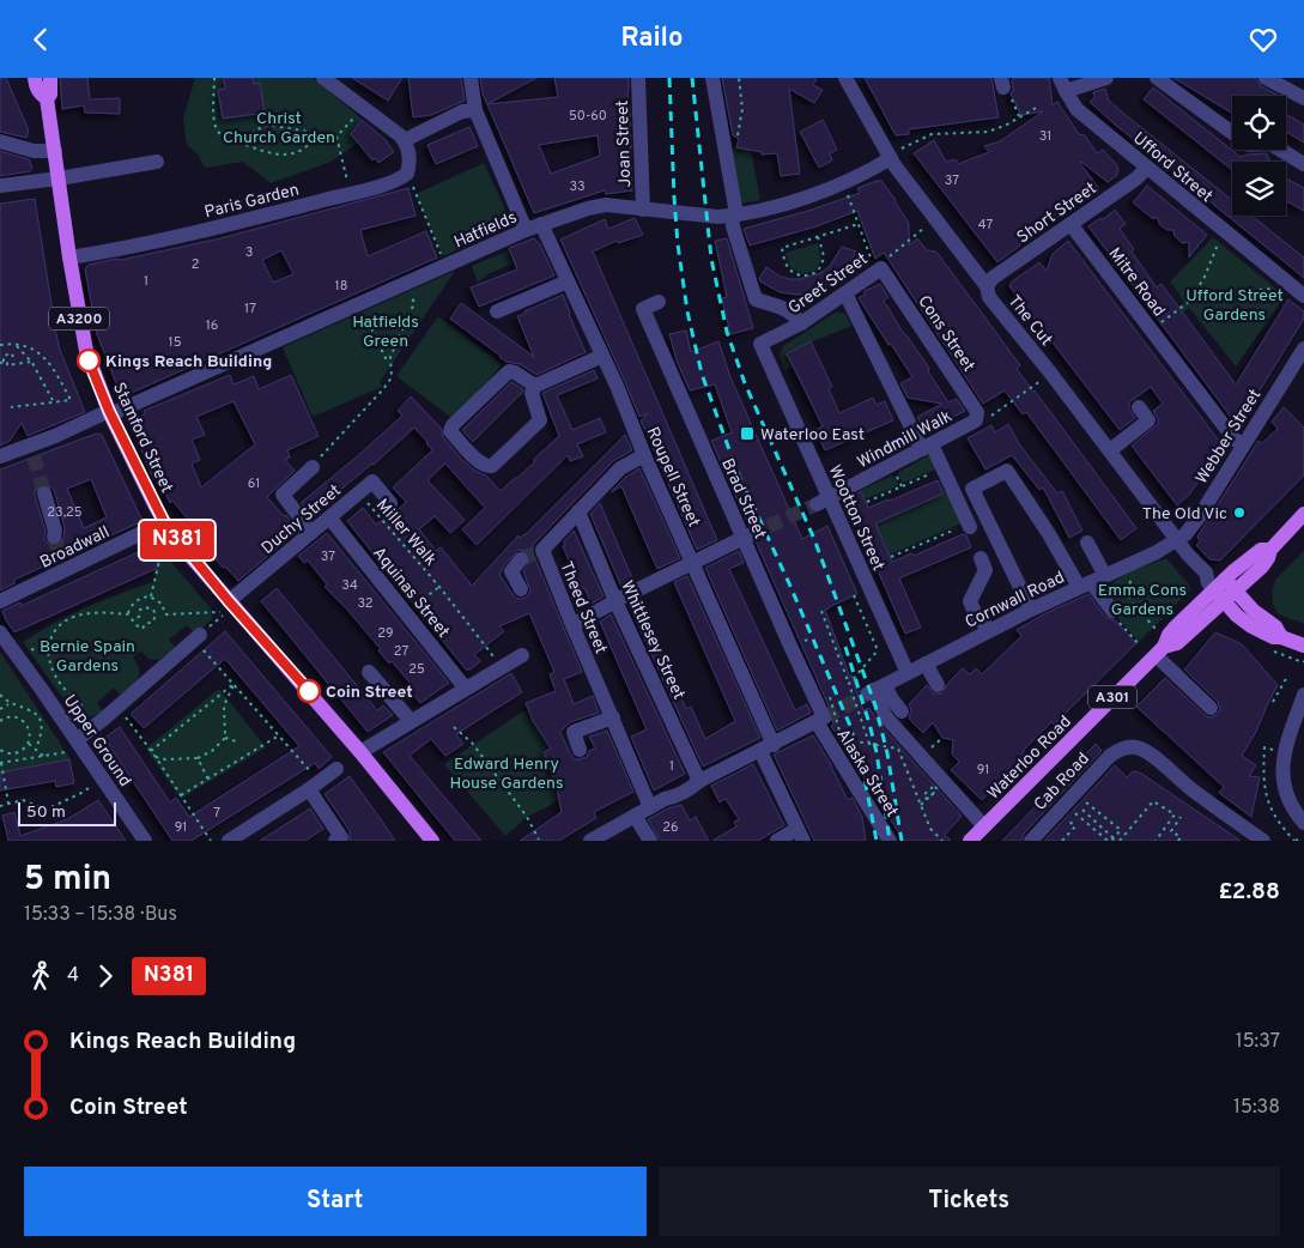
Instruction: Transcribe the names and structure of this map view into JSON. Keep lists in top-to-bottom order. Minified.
{"streets":{"main road":["A3200","Stamford Street","A301","Waterloo Road"],"street":["Joan Street","Ufford Street","Paris Garden","Short Street","Hatfields","Mitre Road","Greet Street","The Cut","Cons Street","Webber Street","Windmill Walk","Roupell Street","Brad Street","Wootton Street","Duchy Street","Broadwall","Aquinas Street","Cornwall Road","Theed Street","Whittlesey Street","Upper Ground","Alaska Street","Cab Road"],"path":["Miller Walk"]},"crossings":[["Joan Street","Hatfields"],["Ufford Street","Short Street"],["Paris Garden","Stamford Street"],["Short Street","Mitre Road"],["Short Street","The Cut"],["Hatfields","The Cut"],["Hatfields","Stamford Street"],["Hatfields","Roupell Street"],["Mitre Road","Webber Street"],["Greet Street","The Cut"],["Greet Street","Cons Street"],["Greet Street","Wootton Street"],["The Cut","Webber Street"],["The Cut","Cornwall Road"],["The Cut","Waterloo Road"],["Cons Street","Windmill Walk"],["Webber Street","Cornwall Road"],["Stamford Street","Duchy Street"],["Stamford Street","Broadwall"],["Windmill Walk","Wootton Street"],["Roupell Street","Theed Street"],["Brad Street","Alaska Street"],["Wootton Street","Cornwall Road"],["Duchy Street","Miller Walk"],["Duchy Street","Aquinas Street"],["Miller Walk","Aquinas Street"],["Theed Street","Whittlesey Street"]],"parks":["Christ Church Garden","Ufford Street Gardens","Hatfields Green","Emma Cons Gardens","Bernie Spain Gardens","Edward Henry House Gardens"],"places":{"other":["Kings Reach Building","The Old Vic","Coin Street"],"transit":["Waterloo East"]},"lines":["bus line N381"],"house_numbers":["50-60","31","37","33","47","3","2","1","18","17","16","15","61","23,25","37","34","32","29","27","25","1","91","7","91","26"],"scale_bar":"50 m","page":{"header":"Railo","on_map":"N381","scale":"50 m","heading":["5 min","15:33 – 15:38 · Bus","£2.88"],"legs":["4","N381"],"list":[{"name":"Kings Reach Building","value":"15:37"},{"name":"Coin Street","value":"15:38"}],"buttons":["Start","Tickets"]}}
